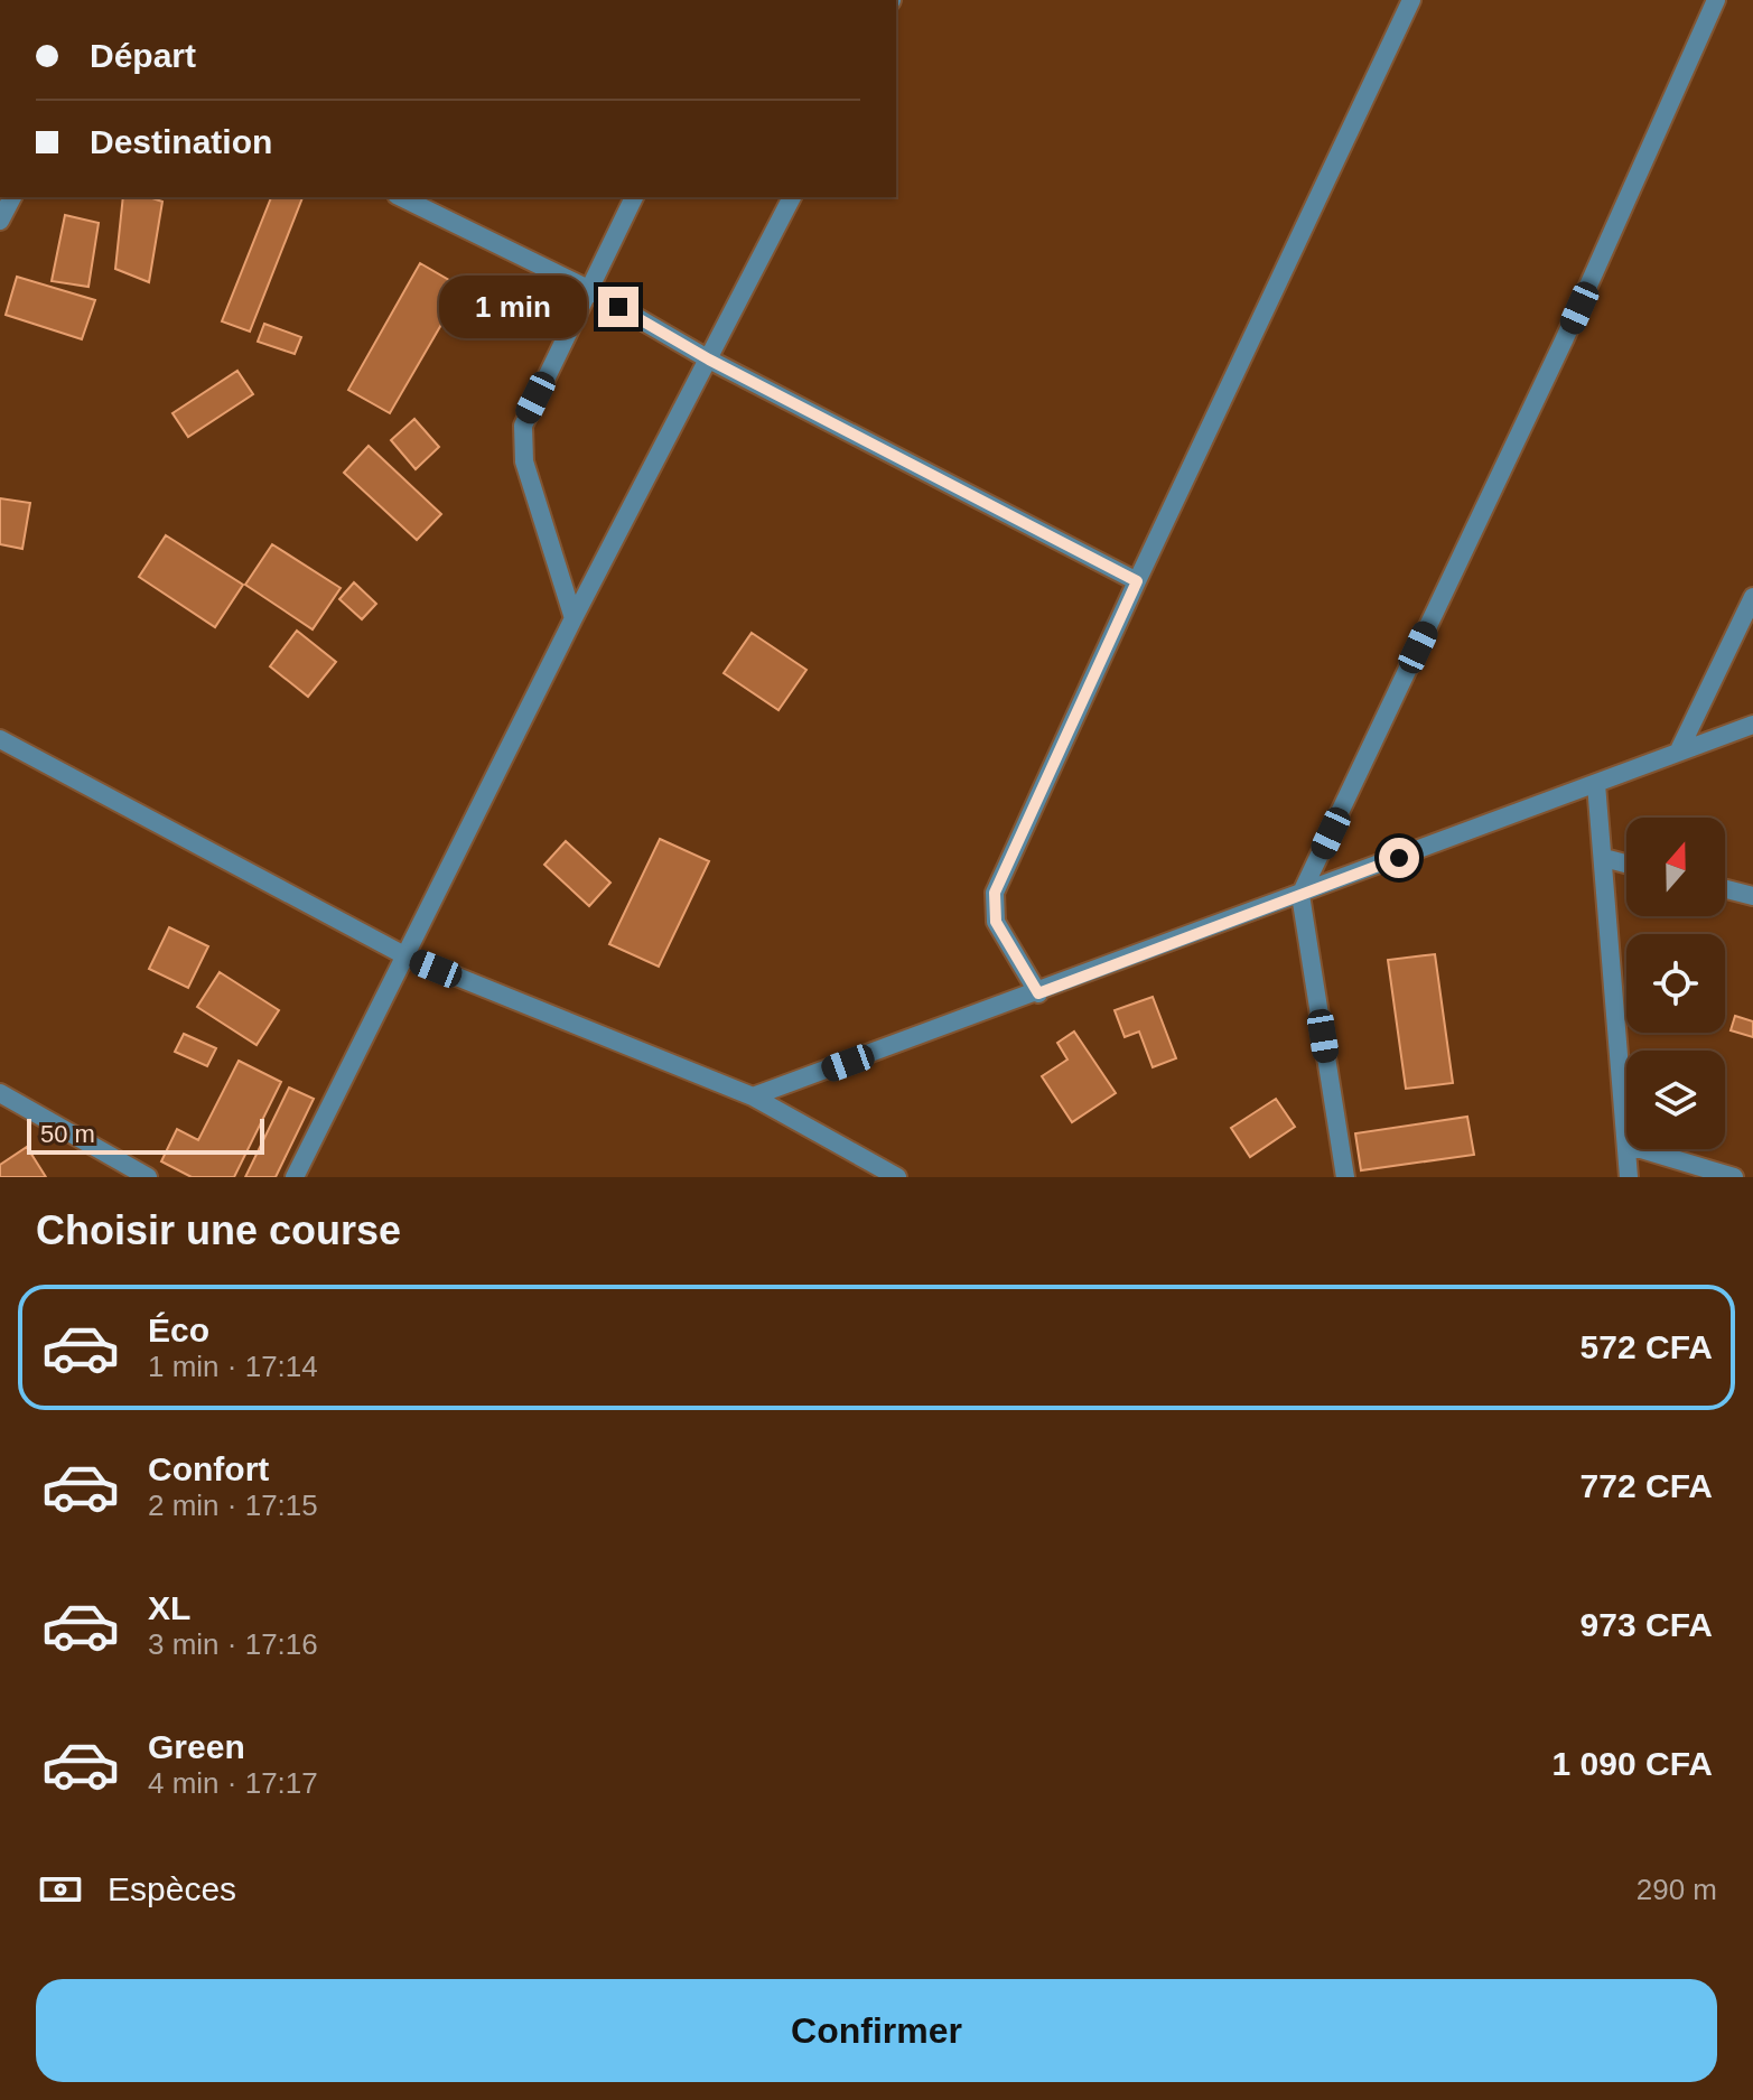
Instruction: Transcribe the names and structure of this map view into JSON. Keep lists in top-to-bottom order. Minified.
{"scale_bar":"50 m","north":"top","page":{"banner":["Départ","Destination"],"bubble":"1 min","scale":"50 m","heading":"Choisir une course","list":[{"name":"Éco","note":"1 min · 17:14","value":"572 CFA"},{"name":"Confort","note":"2 min · 17:15","value":"772 CFA"},{"name":"XL","note":"3 min · 17:16","value":"973 CFA"},{"name":"Green","note":"4 min · 17:17","value":"1 090 CFA"}],"pay":["Espèces","290 m"],"buttons":"Confirmer"}}
